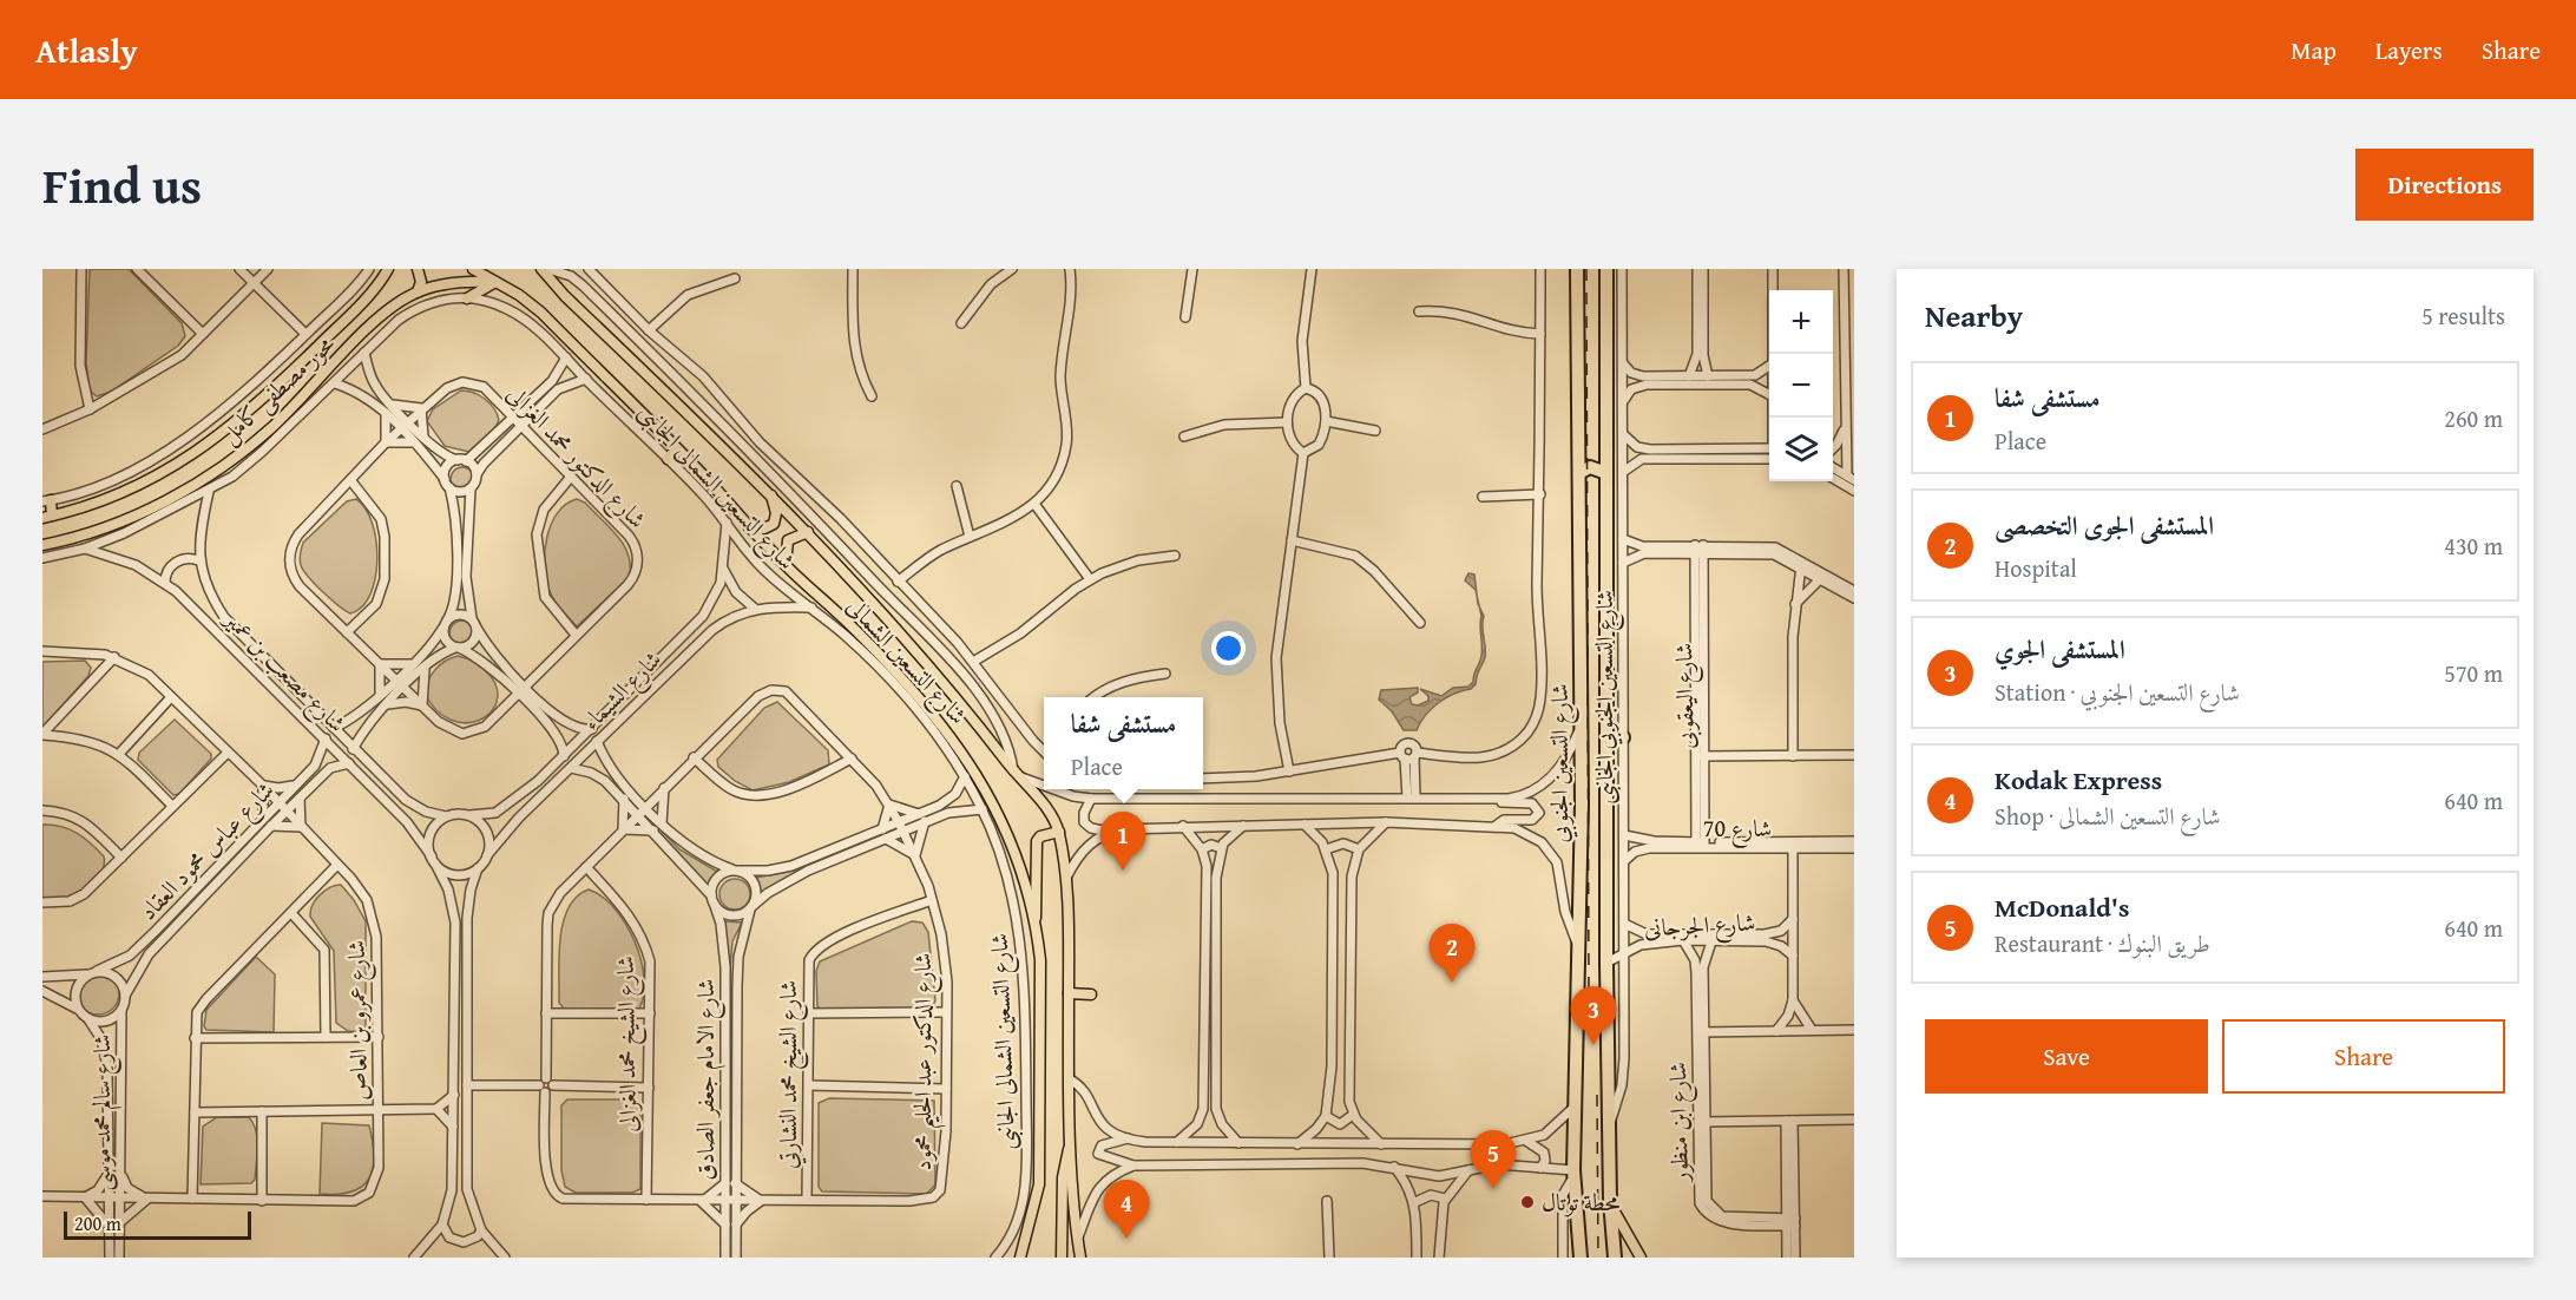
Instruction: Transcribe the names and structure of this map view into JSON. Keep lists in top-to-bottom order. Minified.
{"streets":{"highway":["شارع التسعين الجنوبي"],"main road":["محور مصطفى كامل","شارع التسعين الشمالى"],"street":["شارع الدكتور محمد الغزالى","شارع التسعين الشمالى الجانبى","شارع مصعب بن عمير","شارع الشيماء","شارع اليعقوبى","شارع التسعين الجنوبي الجانبى","شارع 70","شارع عباس محمود العقاد","شارع الجرجانى","شارع عمرو بن العاص","شارع الشيخ محمد الغزالى","شارع الدكتور عبد الحليم محمود","شارع الشيخ محمد النشارتي","شارع الامام جعفر الصادق","شارع سالم محمد موسى","شارع ابن منظور"]},"crossings":[["محور مصطفى كامل","شارع التسعين الشمالى"],["شارع التسعين الشمالى الجانبى","شارع التسعين الشمالى"],["شارع التسعين الشمالى الجانبى","شارع مصعب بن عمير"],["شارع التسعين الشمالى الجانبى","شارع الشيماء"],["شارع مصعب بن عمير","شارع الشيماء"],["شارع مصعب بن عمير","شارع عباس محمود العقاد"],["شارع الشيماء","شارع الامام جعفر الصادق"],["شارع اليعقوبى","شارع 70"],["شارع التسعين الجنوبي الجانبى","شارع التسعين الجنوبي"],["شارع التسعين الجنوبي الجانبى","شارع 70"],["شارع التسعين الجنوبي الجانبى","شارع الجرجانى"],["شارع التسعين الجنوبي","شارع الجرجانى"],["شارع عباس محمود العقاد","شارع عمرو بن العاص"],["شارع عباس محمود العقاد","شارع سالم محمد موسى"],["شارع الجرجانى","شارع ابن منظور"],["شارع عمرو بن العاص","شارع سالم محمد موسى"],["شارع الشيخ محمد الغزالى","شارع الدكتور عبد الحليم محمود"],["شارع الدكتور عبد الحليم محمود","شارع الشيخ محمد النشارتي"],["شارع الدكتور عبد الحليم محمود","شارع الامام جعفر الصادق"]],"places":["محطة توتال"],"scale_bar":"200 m","page":{"header":"Atlasly","nav":["Map","Layers","Share"],"title":"Find us","buttons":["Directions",["Save","Share"]],"heading":["Nearby","5 results"],"map_buttons":["+","−"],"list":[{"mark":"1","name":"مستشفى شفا","note":"Place","value":"260 m"},{"mark":"2","name":"المستشفى الجوى التخصصى","note":"Hospital","value":"430 m"},{"mark":"3","name":"المستشفى الجوي","note":"Station · شارع التسعين الجنوبي","value":"570 m"},{"mark":"4","name":"Kodak Express","note":"Shop · شارع التسعين الشمالى","value":"640 m"},{"mark":"5","name":"McDonald's","note":"Restaurant · طريق البنوك","value":"640 m"}],"popup":["مستشفى شفا","Place"],"pins":["1","2","3","5","4"],"scale":"200 m"}}
